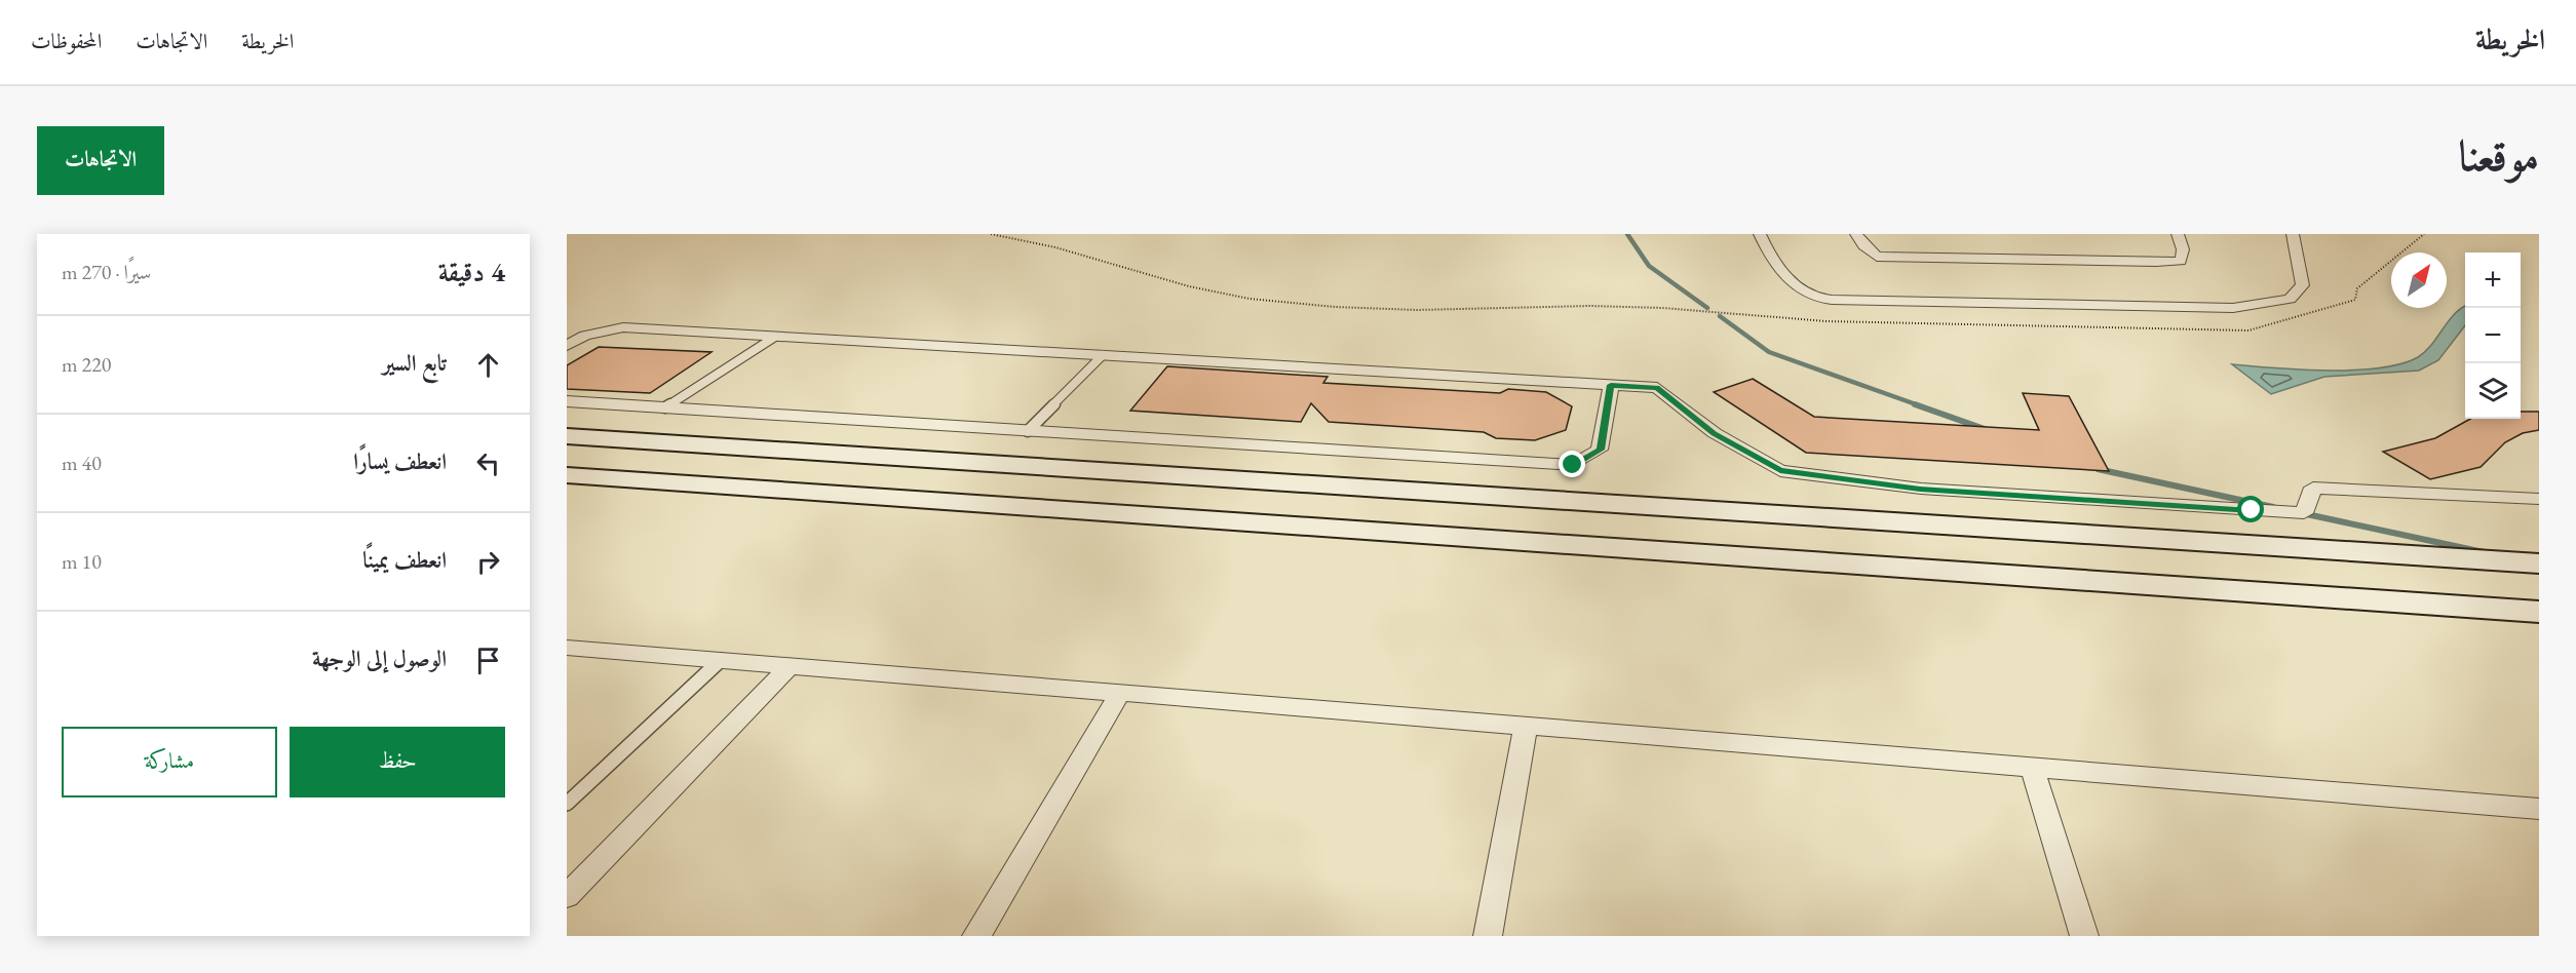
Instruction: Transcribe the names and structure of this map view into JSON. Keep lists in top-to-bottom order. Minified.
{"north":"top right","page":{"header":"الخريطة","nav":["الخريطة","الاتجاهات","المحفوظات"],"title":"موقعنا","buttons":["الاتجاهات",["حفظ","مشاركة"]],"heading":["4 دقيقة","سيرًا · 270 m"],"map_buttons":["+","−"],"list":[["تابع السير","220 m"],["انعطف يسارًا","40 m"],["انعطف يمينًا","10 m"],"الوصول إلى الوجهة"]}}
